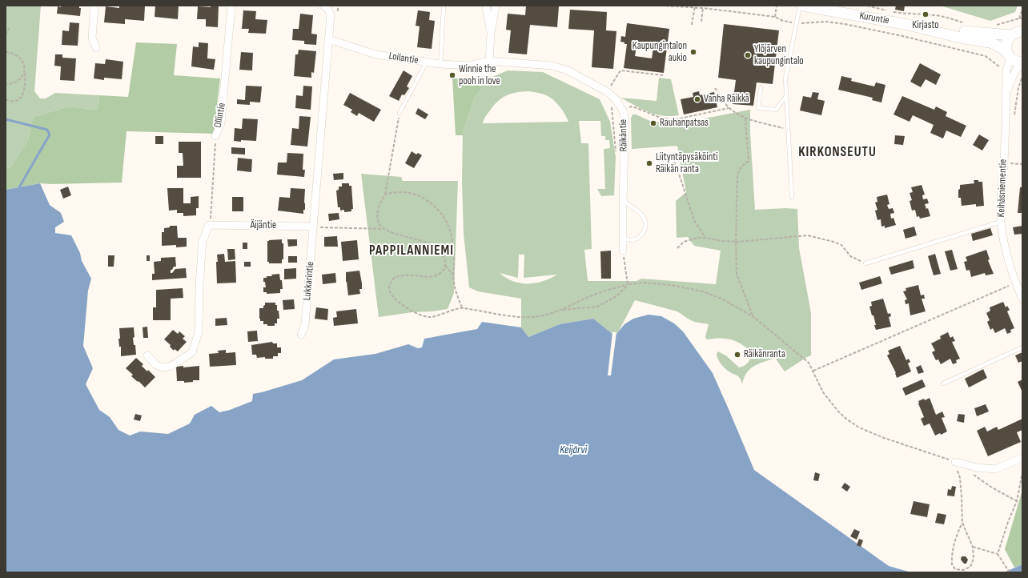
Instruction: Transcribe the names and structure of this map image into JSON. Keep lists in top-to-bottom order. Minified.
{"streets":{"main road":["Kuruntie"],"street":["Loilantie","Ollintie","Räikäntie","Keihäsniementie","Äijäntie","Lukkarintie"]},"crossings":[["Kuruntie","Keihäsniementie"],["Loilantie","Räikäntie"],["Ollintie","Äijäntie"],["Äijäntie","Lukkarintie"]],"districts":["KIRKONSEUTU","PAPPILANNIEMI"],"water":["Keijärvi"],"places":["Kirjasto","Kaupungintalon aukio","Ylöjärven kaupungintalo","Winnie the pooh in love","Vanha Räikkä","Rauhanpatsas","Liityntäpysäköinti Räikän ranta","Räikänranta"]}
